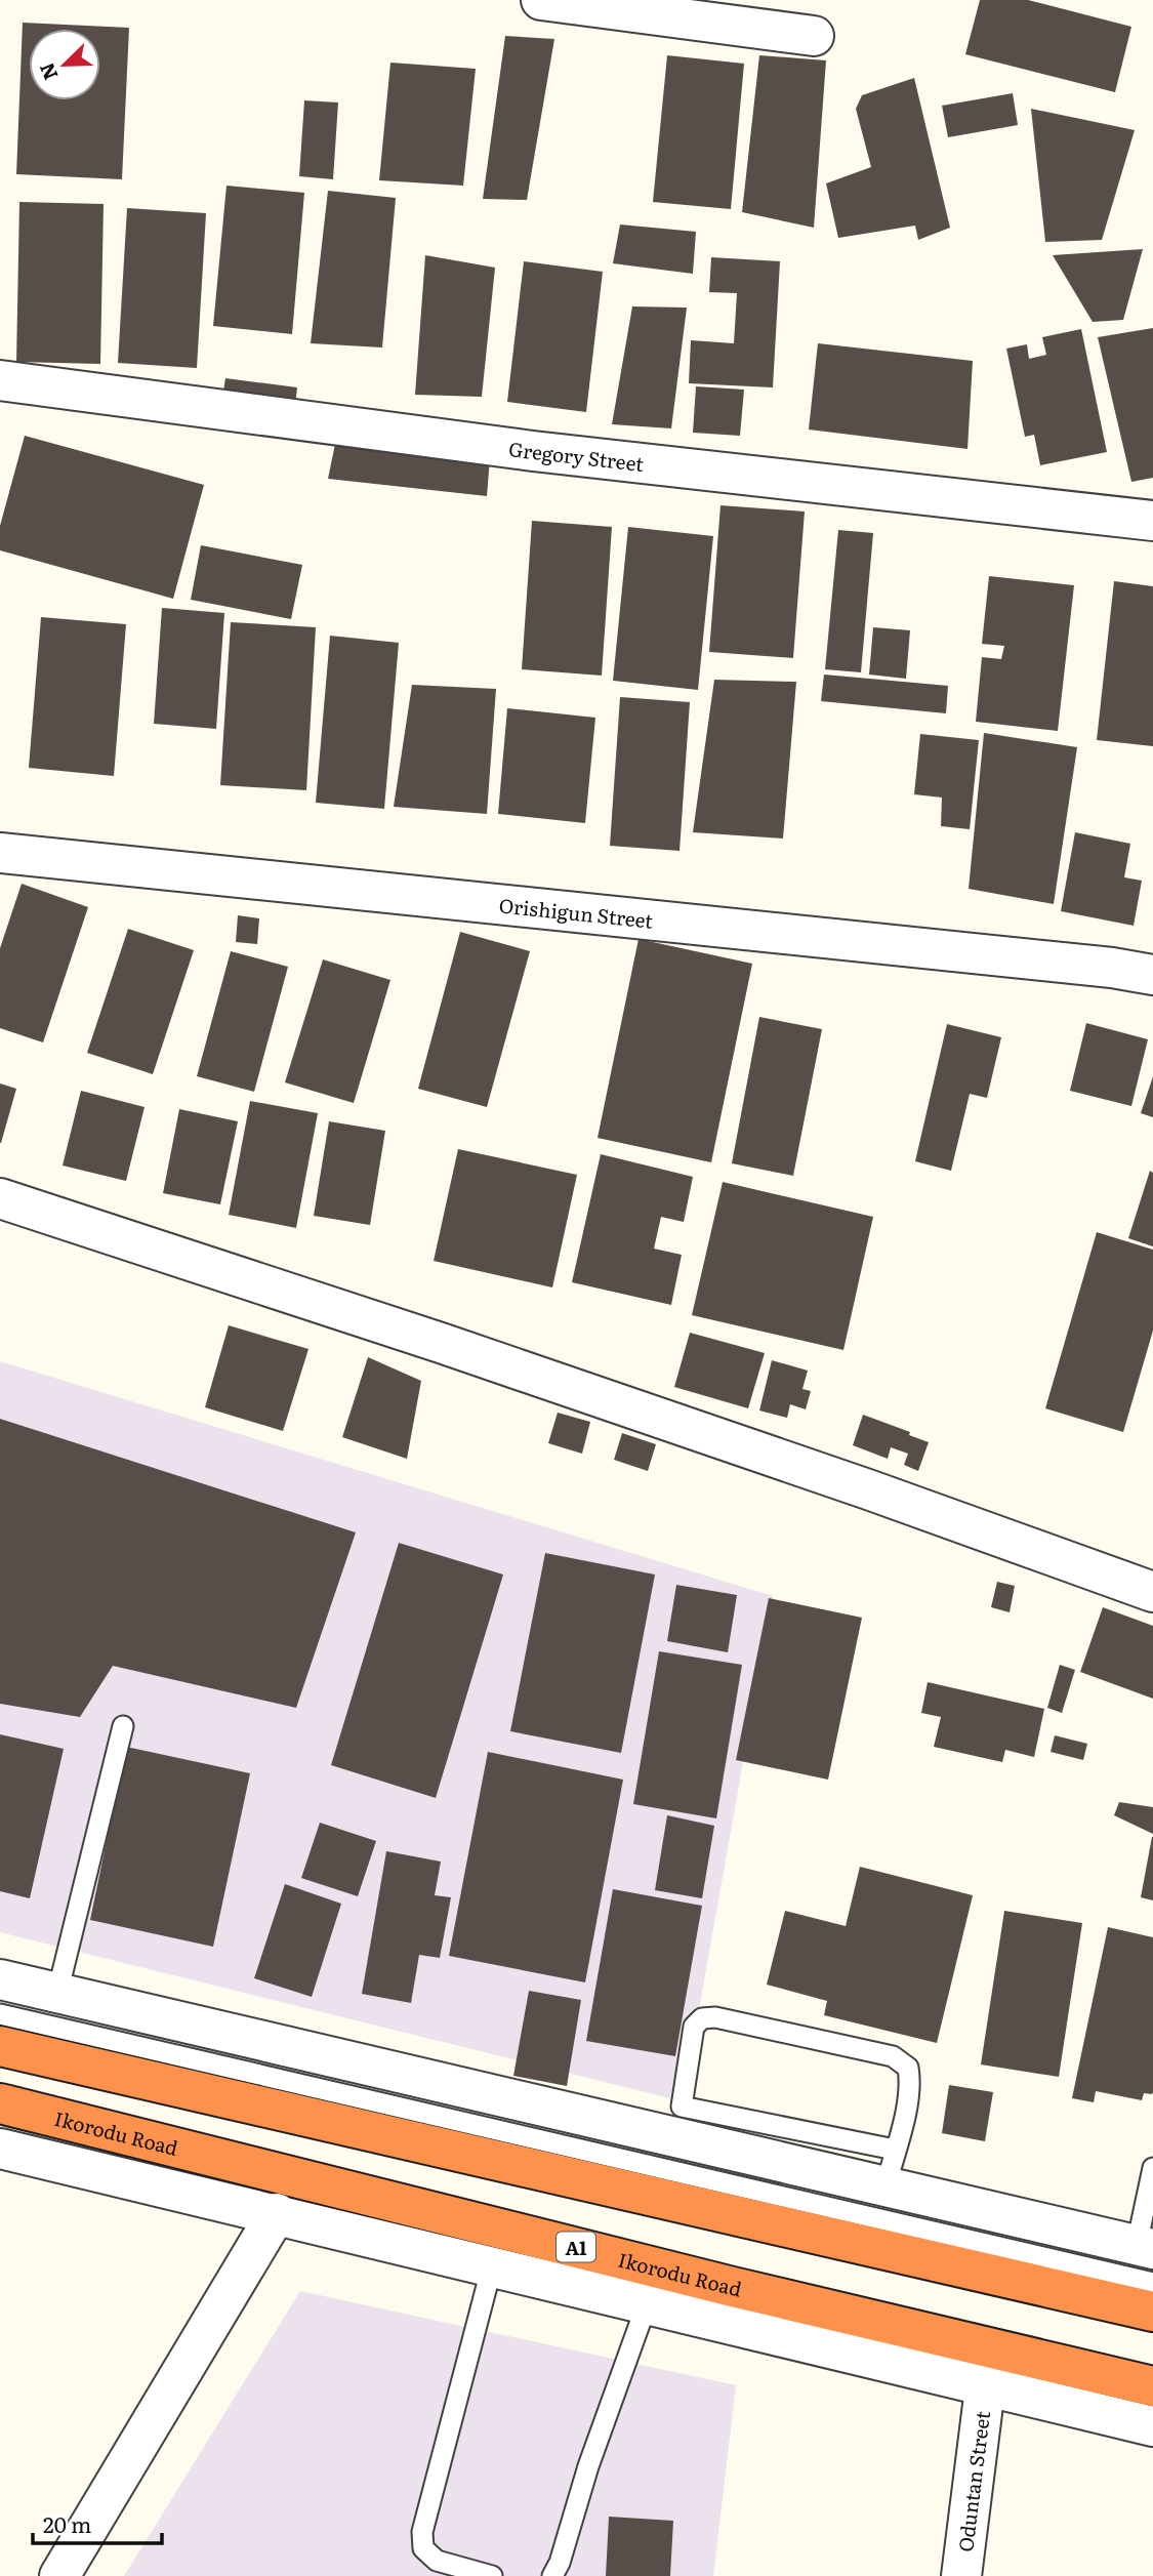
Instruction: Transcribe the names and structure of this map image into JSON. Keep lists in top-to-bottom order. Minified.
{"streets":{"highway":["Ikorodu Road","A1"],"street":["Gregory Street","Orishigun Street","Oduntan Street"]},"crossings":[["Ikorodu Road","Oduntan Street"]],"scale_bar":"20 m","north":"bottom left"}
